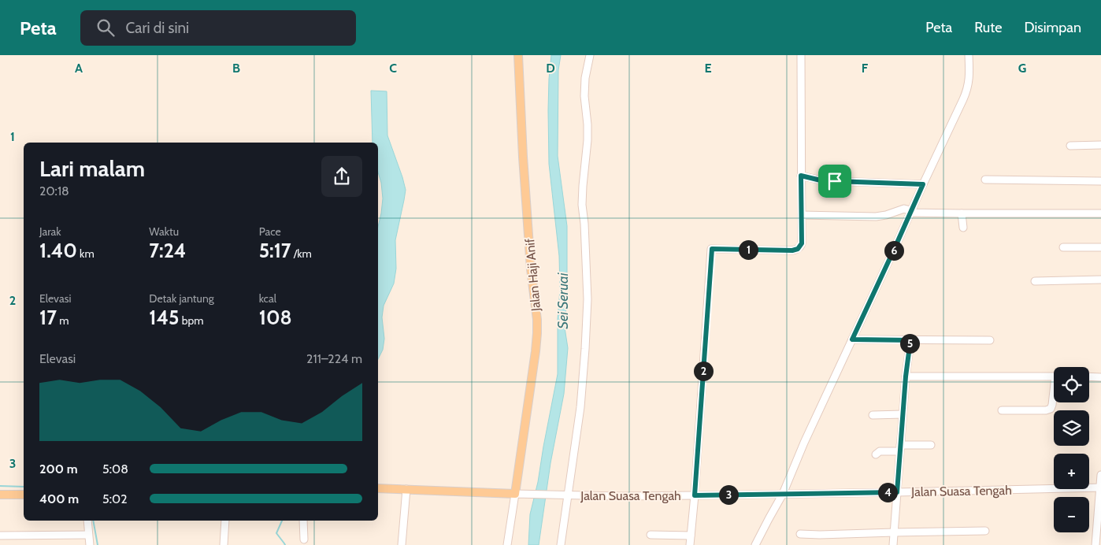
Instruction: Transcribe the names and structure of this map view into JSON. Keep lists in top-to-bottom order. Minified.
{"streets":{"main road":["Jalan Haji Anif"],"street":["Jalan Suasa Tengah"]},"crossings":[["Jalan Haji Anif","Jalan Suasa Tengah"]],"water":["Sei Seruai"],"page":{"header":"Peta","search":"Cari di sini","nav":["Peta","Rute","Disimpan"],"heading":["Lari malam","20:18"],"stats":[["Jarak","1.40 km"],["Waktu","7:24"],["Pace","5:17 /km"],["Elevasi","17 m"],["Detak jantung","145 bpm"],["kcal","108"]],"pins":["1","6","5","2","4","3"],"chart":["Elevasi","211–224 m"],"map_buttons":["+","−"],"list":[{"name":"200 m","note":"5:08"},{"name":"400 m","note":"5:02"}]},"grid":{"columns":["A","B","C","D","E","F","G"],"rows":["1","2","3"]}}
